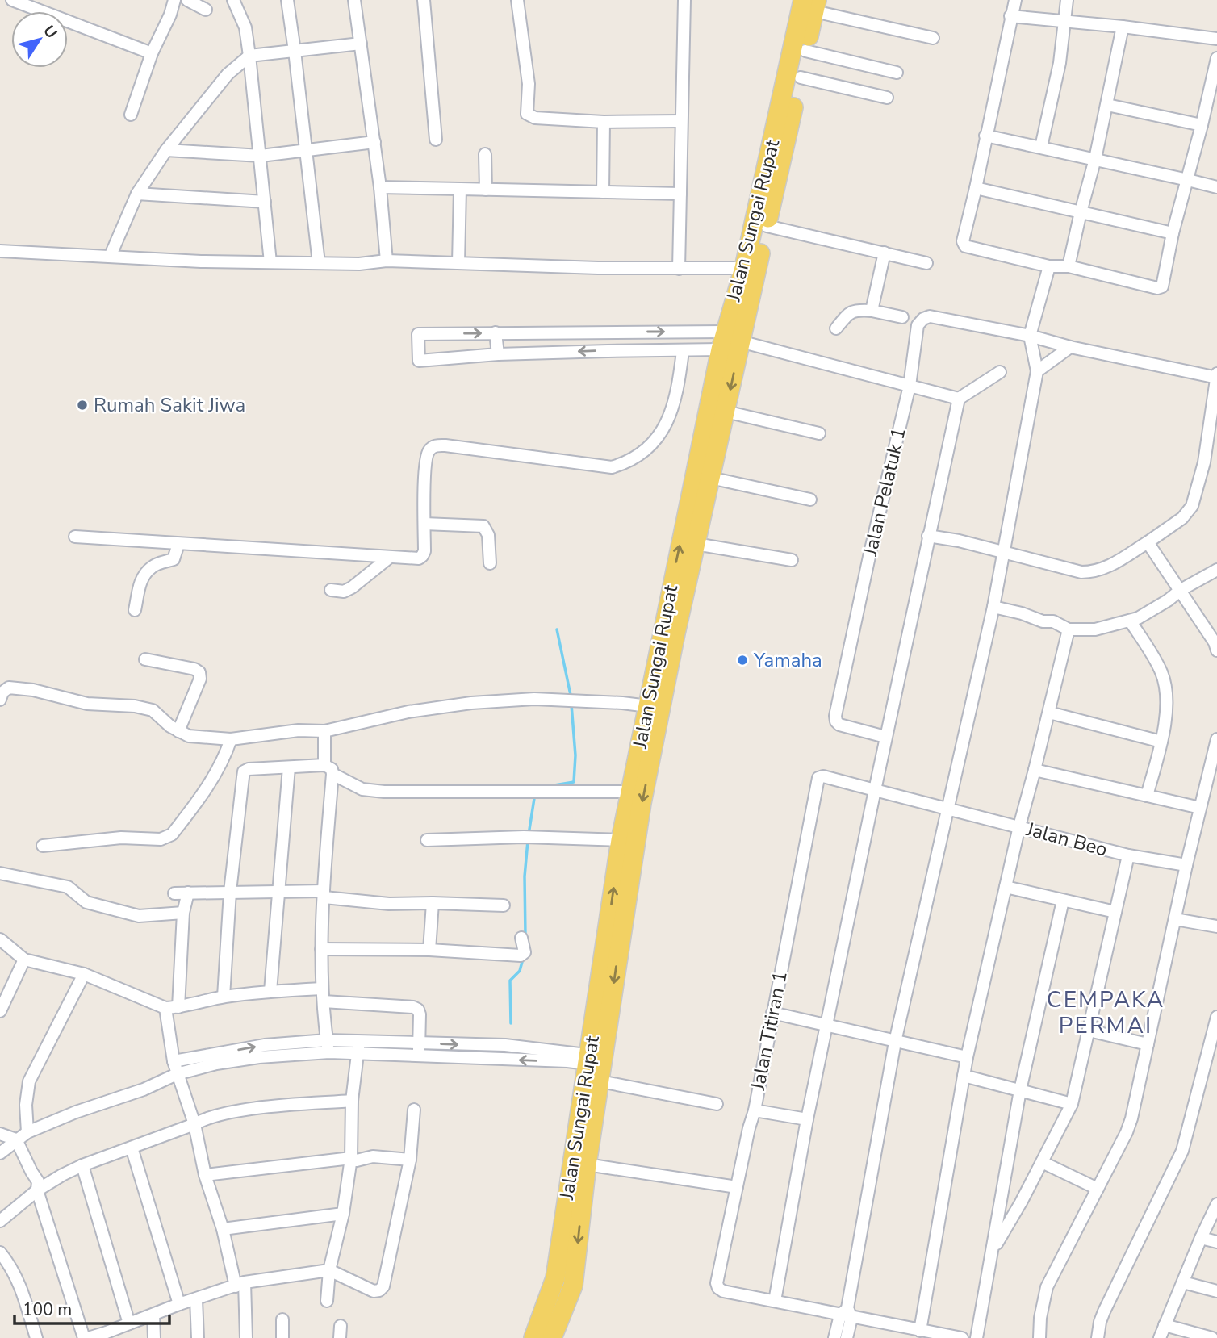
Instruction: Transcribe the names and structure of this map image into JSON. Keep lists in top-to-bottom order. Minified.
{"streets":{"main road":["Jalan Sungai Rupat"],"street":["Jalan Pelatuk 1","Jalan Beo","Jalan Titiran 1"]},"crossings":[["Jalan Beo","Jalan Titiran 1"]],"districts":["CEMPAKA PERMAI"],"places":["Rumah Sakit Jiwa","Yamaha"],"scale_bar":"100 m","north":"top right"}
